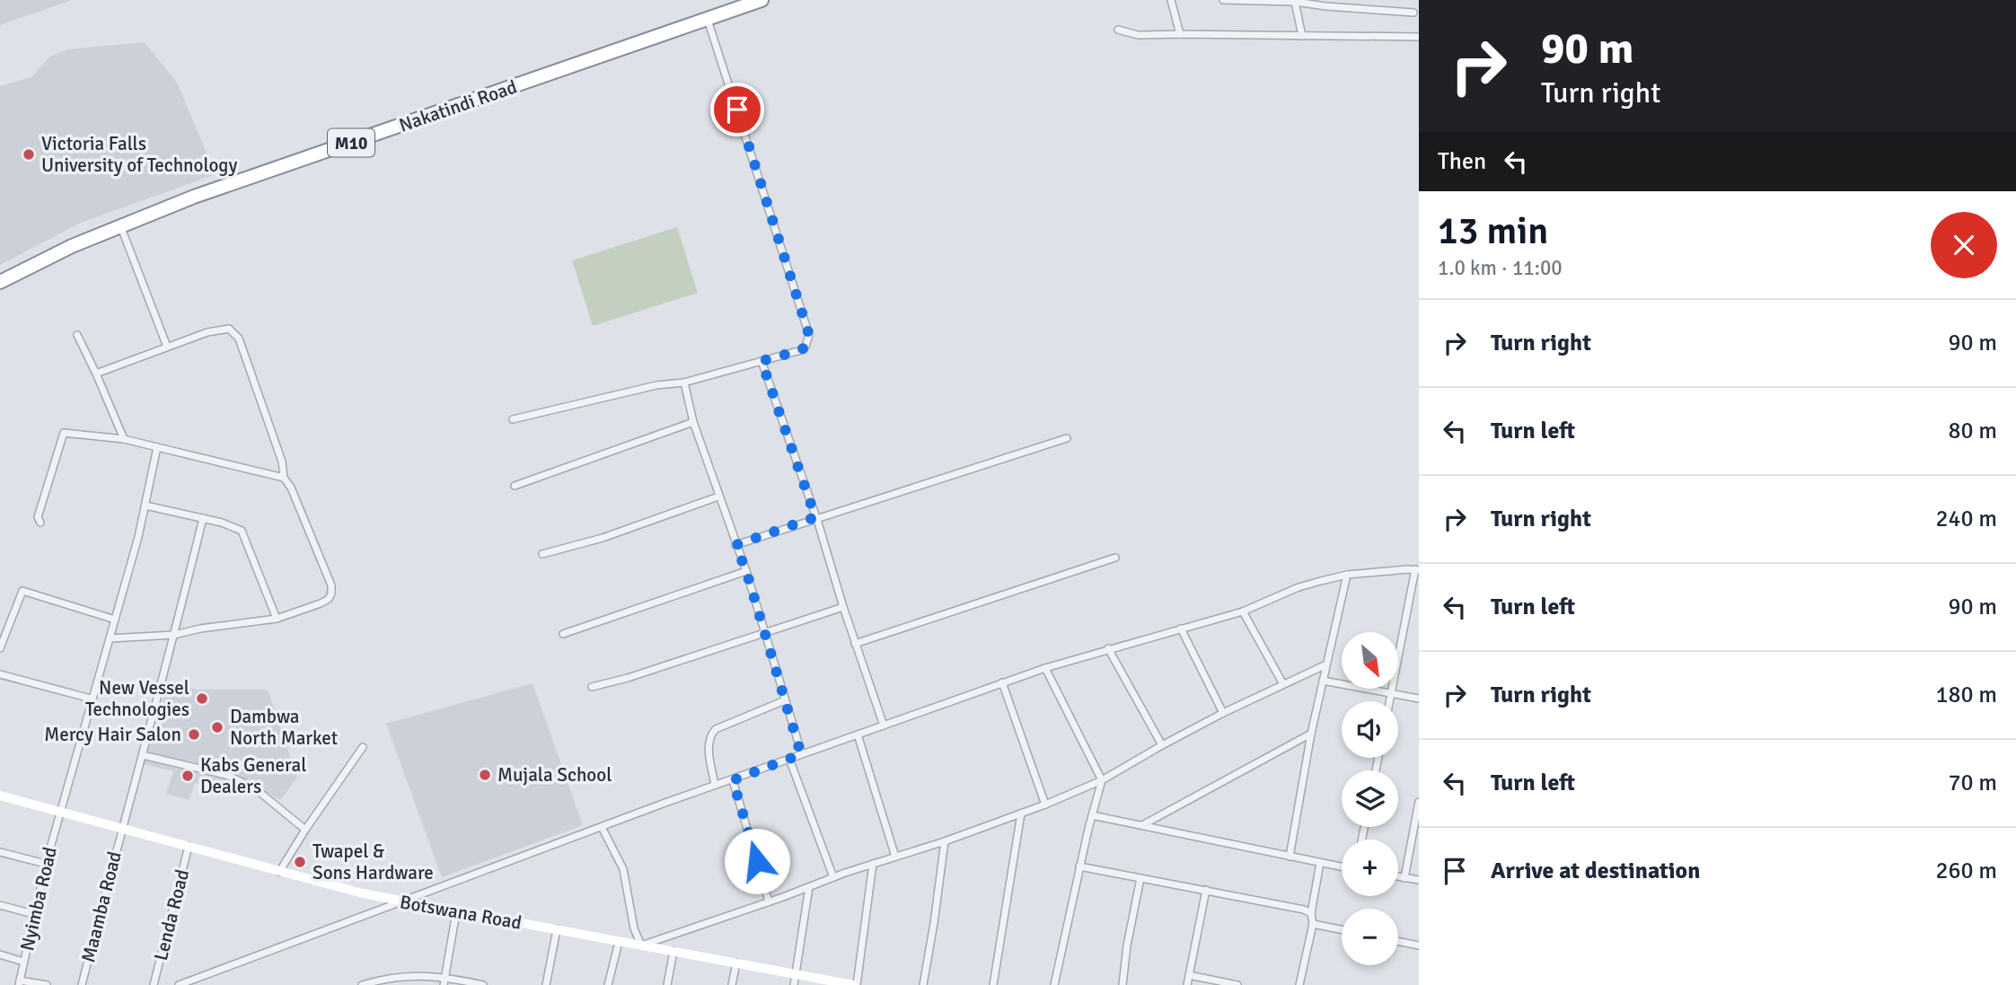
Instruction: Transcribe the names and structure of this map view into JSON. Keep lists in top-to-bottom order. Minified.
{"streets":{"highway":["Nakatindi Road","M10"],"street":["Nyimba Road","Maamba Road","Botswana Road","Lenda Road"]},"crossings":[["Nakatindi Road","M10"],["Nyimba Road","Botswana Road"],["Maamba Road","Botswana Road"],["Botswana Road","Lenda Road"]],"places":["Victoria Falls University of Technology","New Vessel Technologies","Dambwa North Market","Mercy Hair Salon","Mujala School","Kabs General Dealers","Twapel & Sons Hardware"],"north":"bottom right","page":{"turn":["90 m","Turn right"],"then":"Then","heading":["13 min","1.0 km · 11:00"],"list":[{"name":"Turn right","value":"90 m"},{"name":"Turn left","value":"80 m"},{"name":"Turn right","value":"240 m"},{"name":"Turn left","value":"90 m"},{"name":"Turn right","value":"180 m"},{"name":"Turn left","value":"70 m"},{"name":"Arrive at destination","value":"260 m"}],"map_buttons":["+","−"]}}
